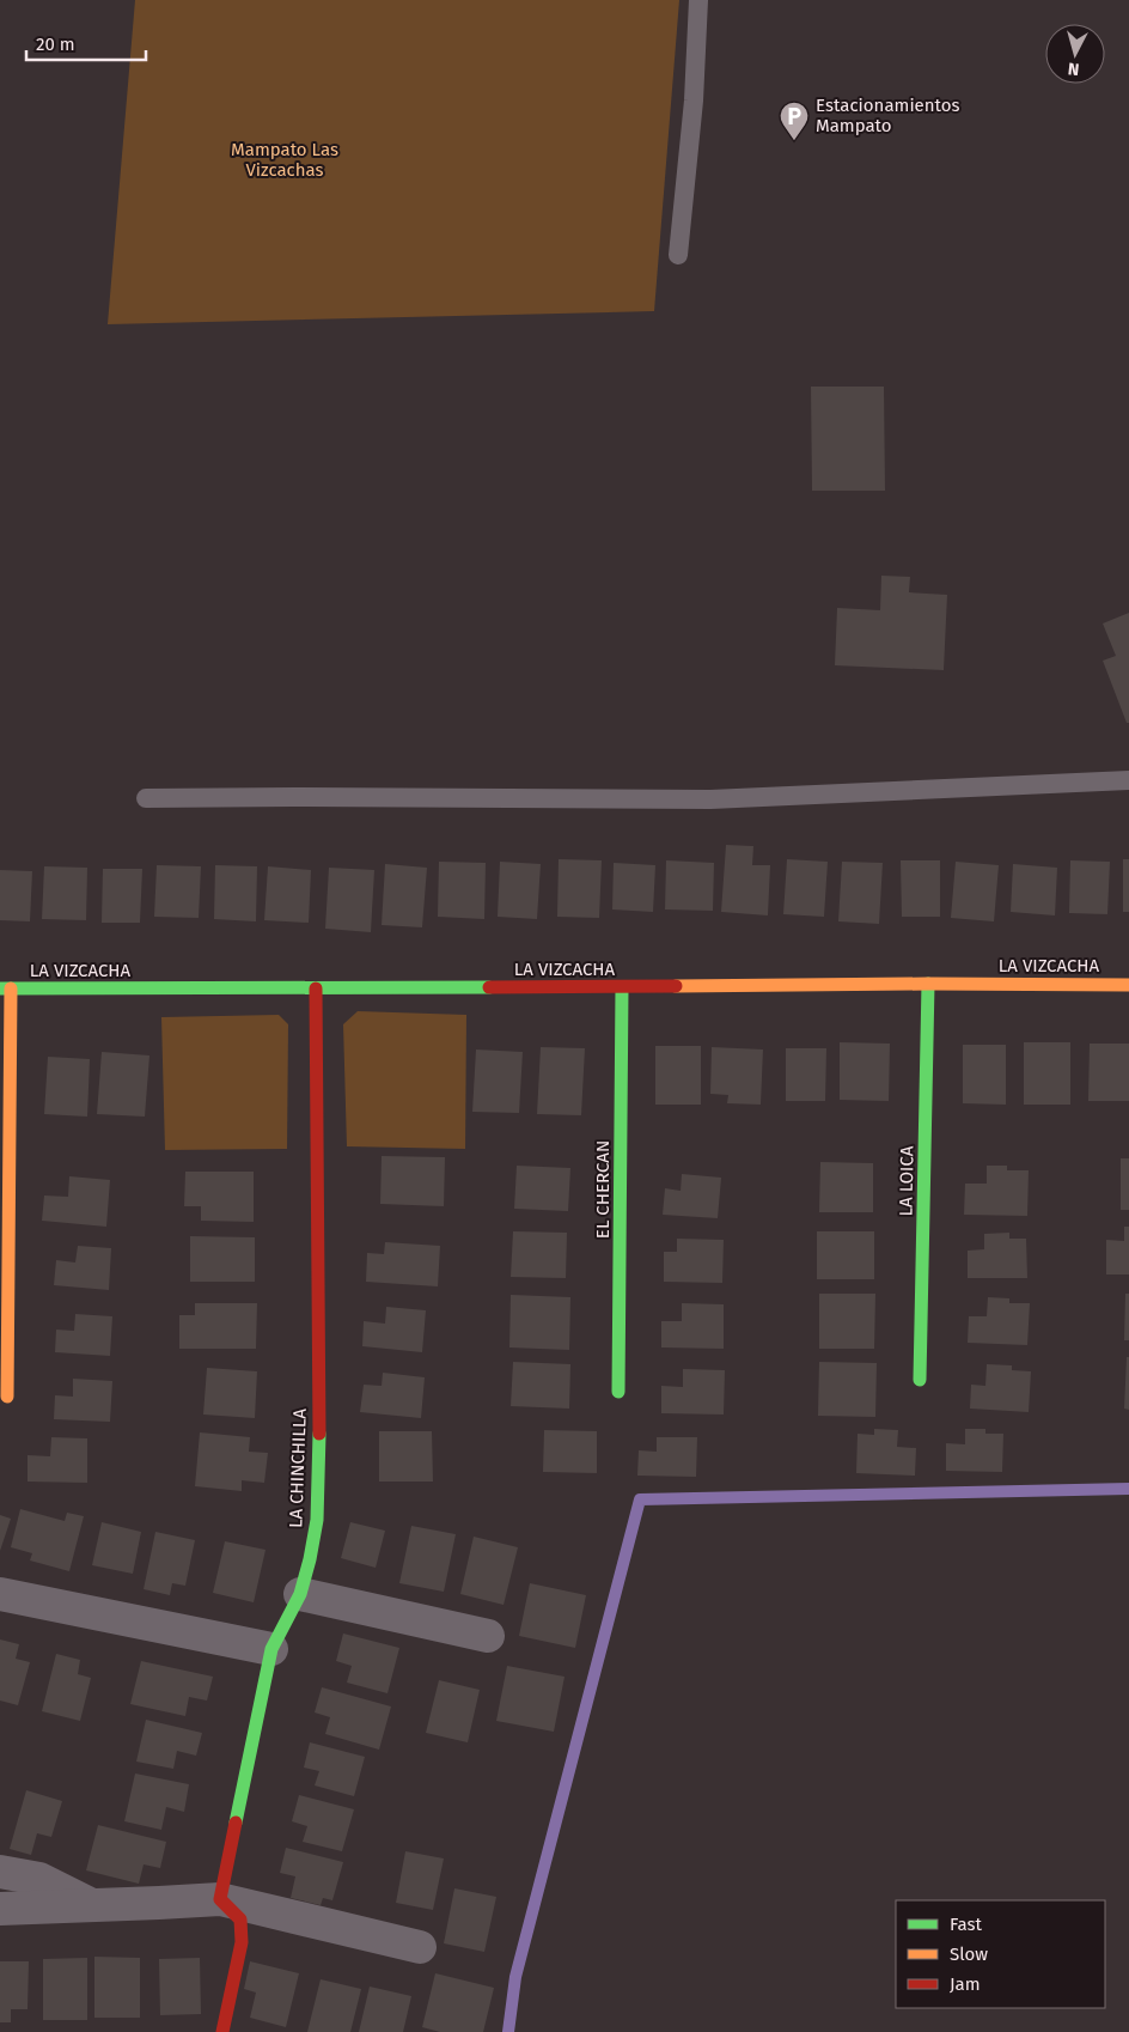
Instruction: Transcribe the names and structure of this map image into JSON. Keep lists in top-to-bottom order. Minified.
{"streets":{"street":["LA VIZCACHA","LA LOICA","EL CHERCAN","LA CHINCHILLA"]},"crossings":[["LA VIZCACHA","LA LOICA"],["LA VIZCACHA","EL CHERCAN"],["LA VIZCACHA","LA CHINCHILLA"]],"parks":["Mampato Las Vizcachas"],"places":{"parking":["Estacionamientos Mampato"]},"legend":["Fast","Slow","Jam"],"scale_bar":"20 m","north":"bottom"}
